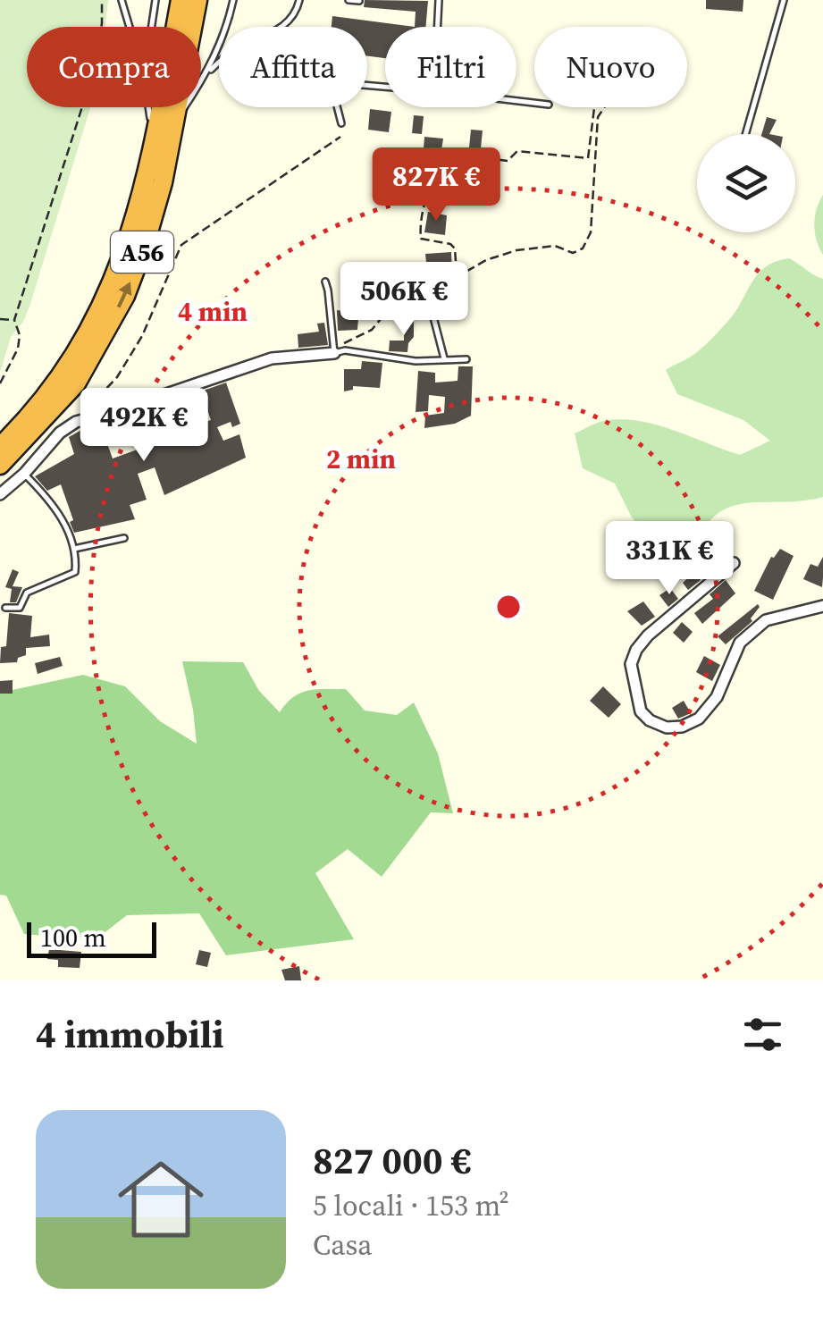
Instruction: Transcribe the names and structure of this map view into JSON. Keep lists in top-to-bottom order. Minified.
{"streets":{"highway":["A56"]},"scale_bar":"100 m","page":{"chip":["Compra","Affitta","Filtri","Nuovo"],"price":["827K €","506K €","492K €","331K €"],"scale":"100 m","heading":"4 immobili","list":[{"name":"827 000 €","note":"5 locali · 153 m² · Casa"}]},"rings":["4 min","2 min"]}
